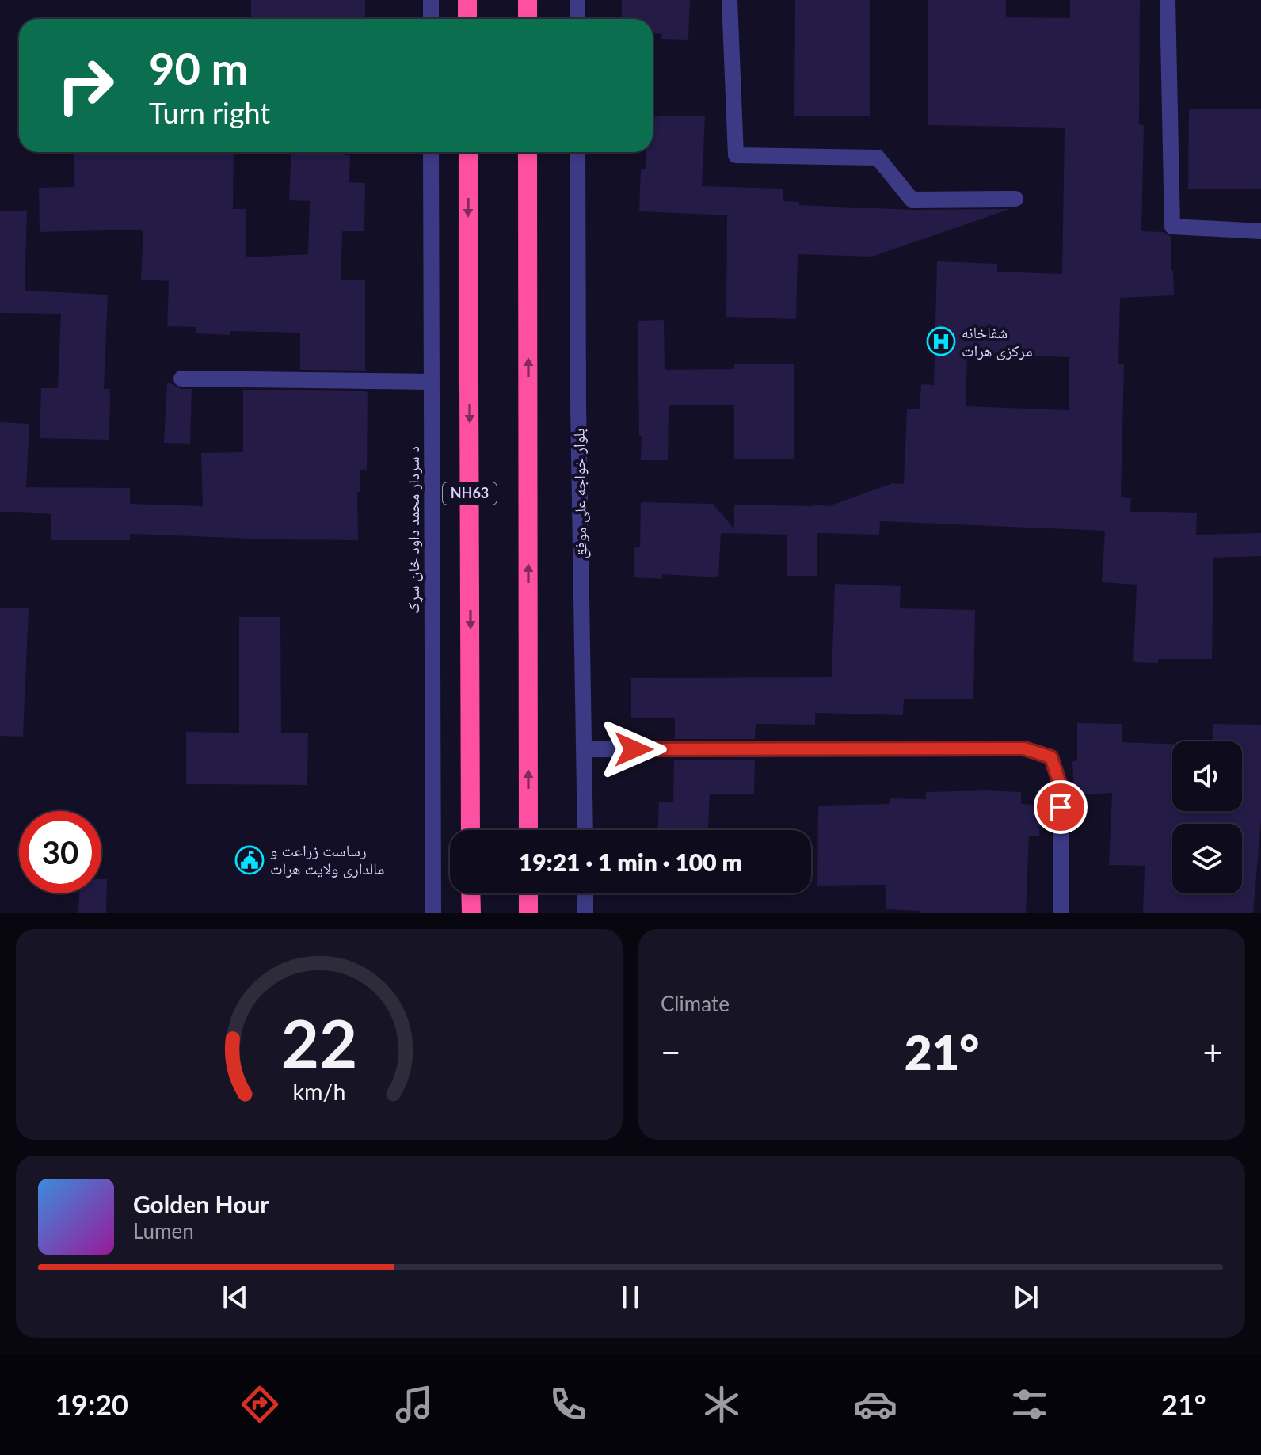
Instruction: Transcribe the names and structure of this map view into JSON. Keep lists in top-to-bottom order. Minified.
{"streets":{"highway":["NH63"],"street":["بلوار خواجه علی موفق","د سردار محمد داود خان سړک"]},"places":{"hospital":["شفاخانه مرکزی هرات"],"public building":["رساست زراعت و مالداری ولایت هرات"]},"page":{"turn":["90 m","Turn right"],"limit":"30","trip":"19:21 · 1 min · 100 m","tile":"Climate","heat":["−","21°","+"],"song":["Golden Hour","Lumen"],"tabs":["19:20","21°"],"gauge":["22","km/h"]}}
